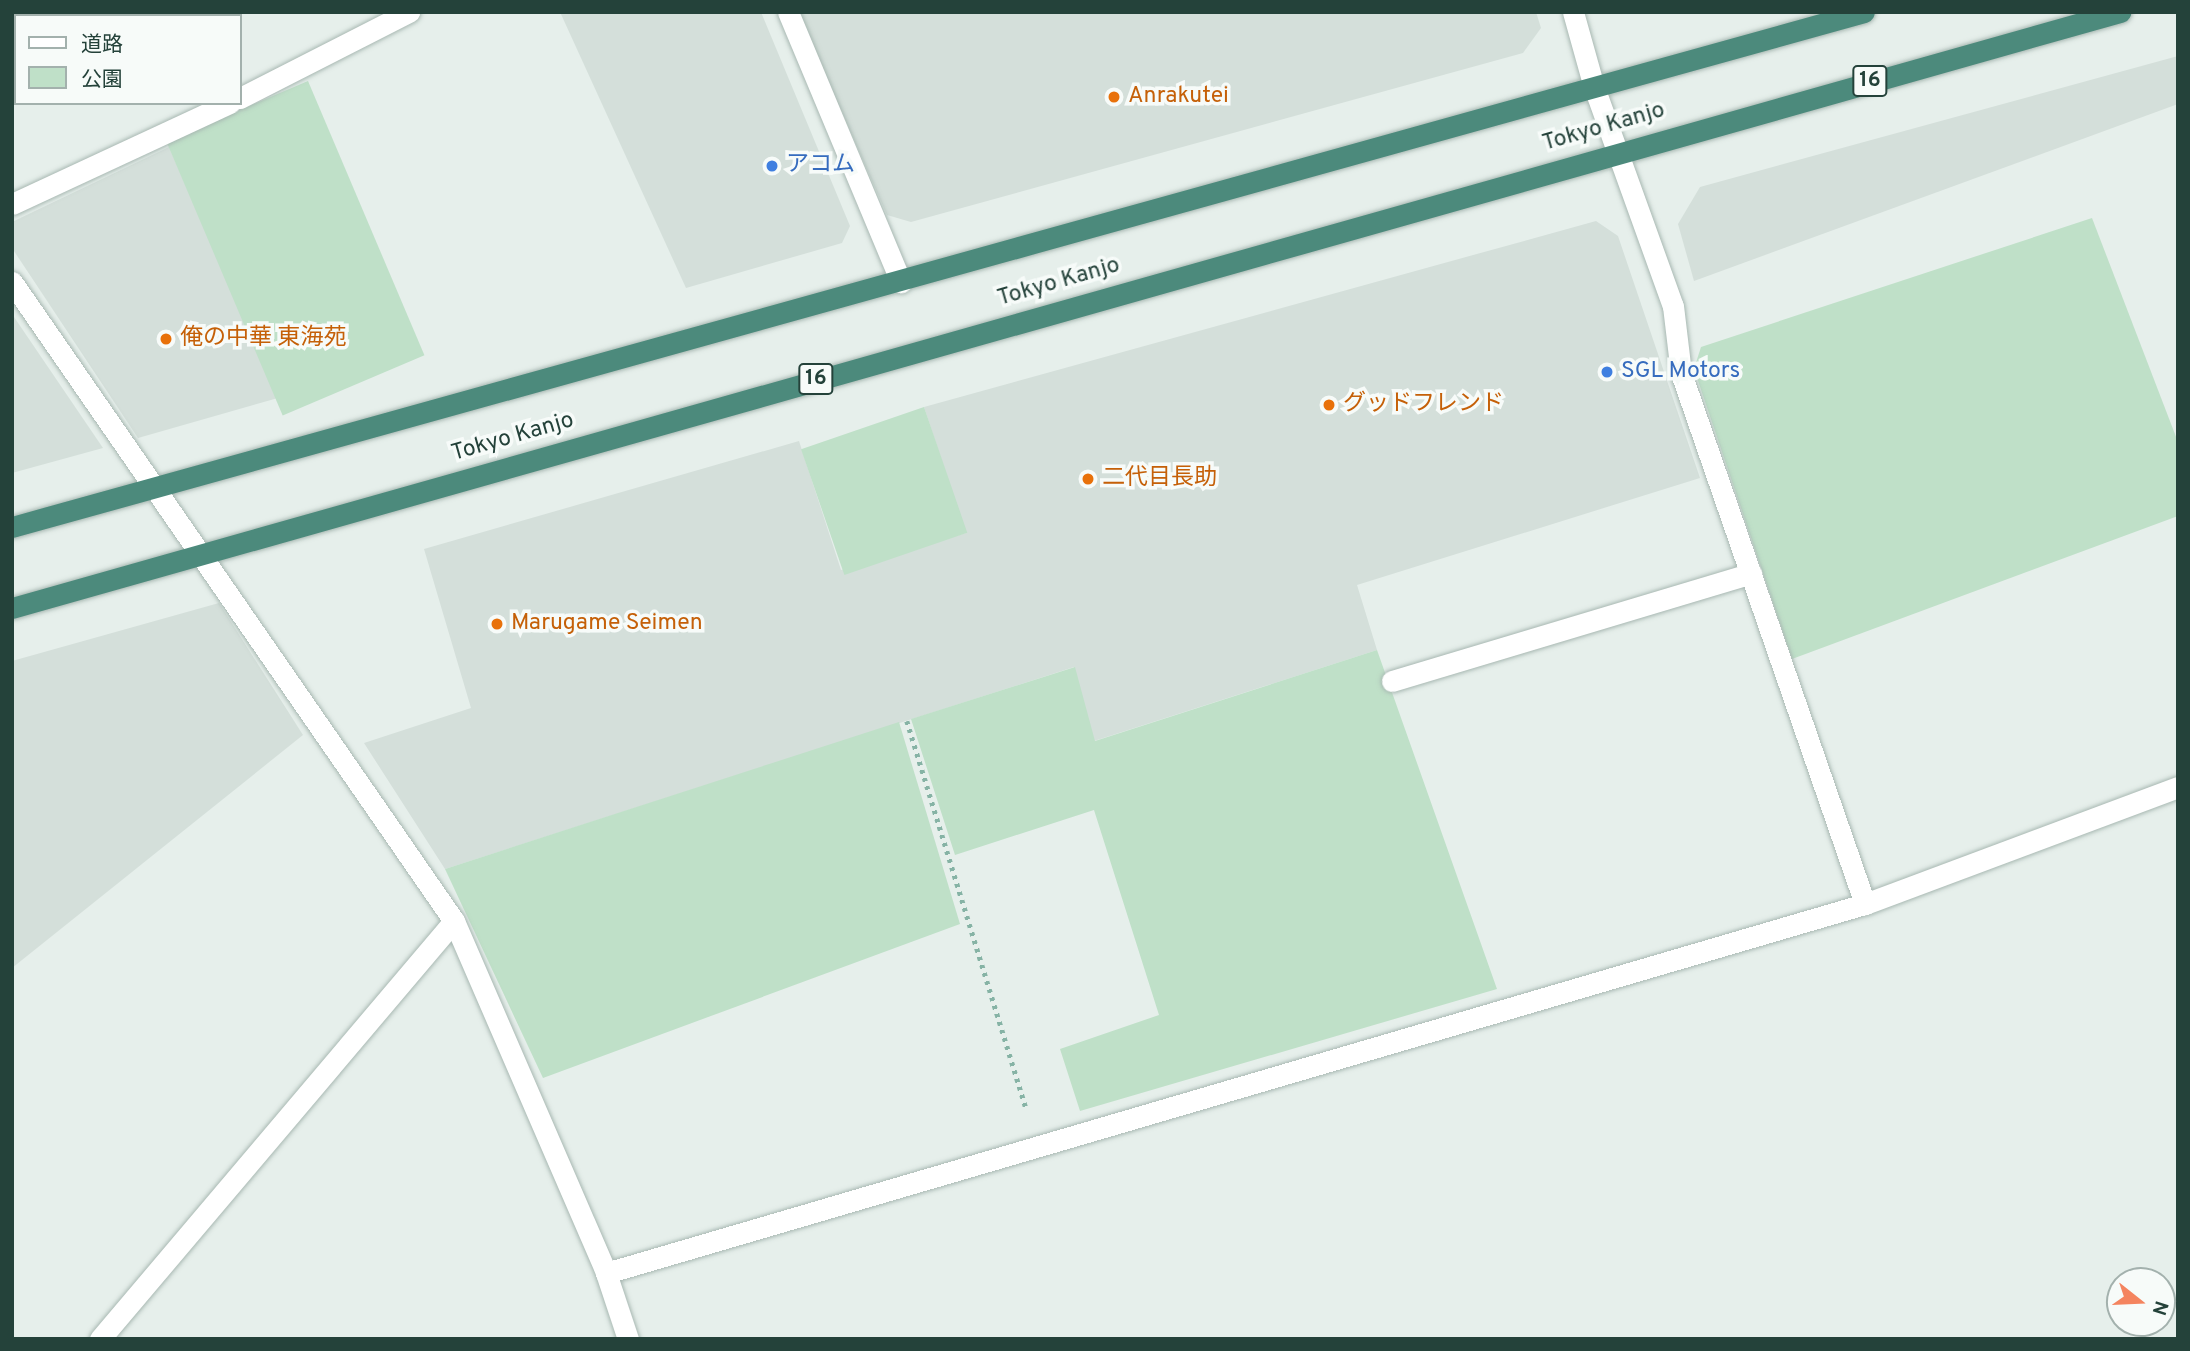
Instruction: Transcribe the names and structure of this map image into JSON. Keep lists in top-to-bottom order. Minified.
{"streets":{"highway":["16","Tokyo Kanjo"]},"places":["Anrakutei","アコム","俺の中華 東海苑","SGL Motors","グッドフレンド","二代目長助","Marugame Seimen"],"legend":["道路","公園"],"north":"right"}
